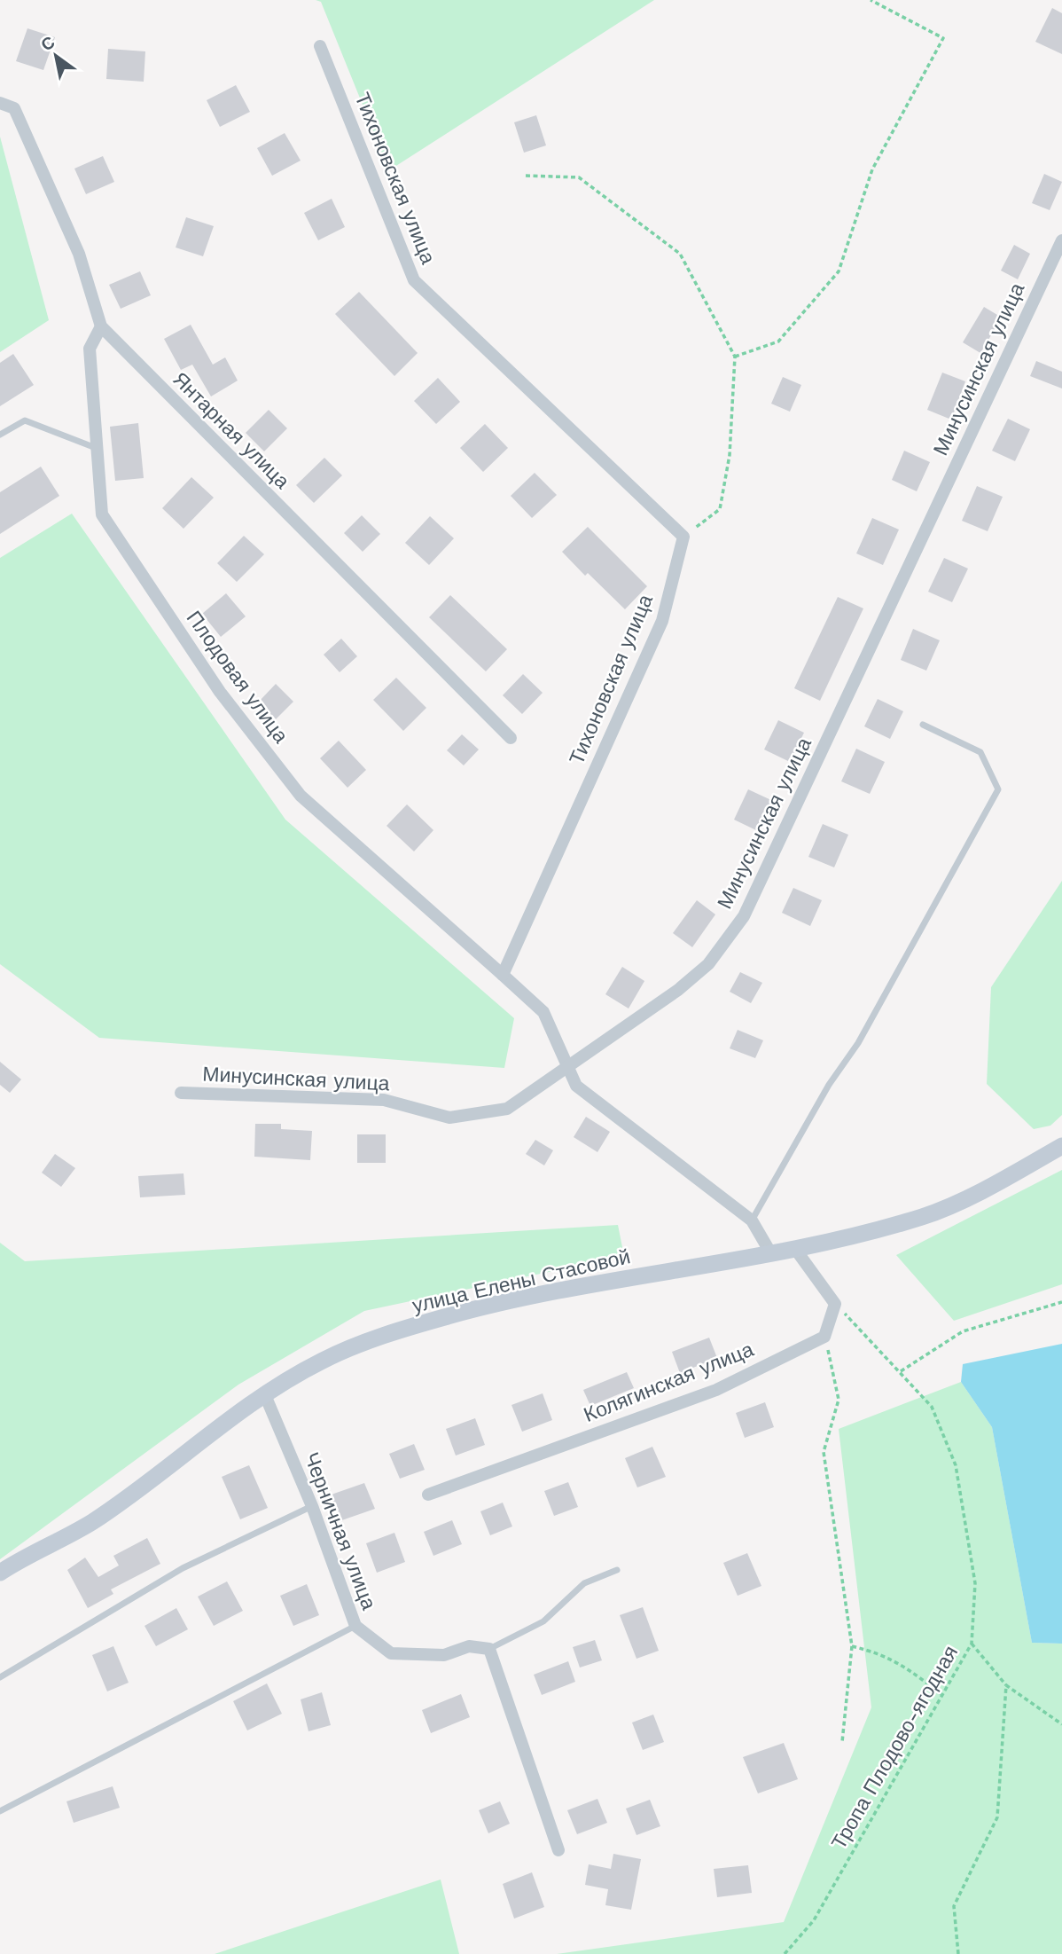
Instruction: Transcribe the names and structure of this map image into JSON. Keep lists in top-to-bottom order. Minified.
{"streets":{"main road":["улица Елены Стасовой"],"street":["Тихоновская улица","Минусинская улица","Янтарная улица","Плодовая улица","Колягинская улица","Черничная улица"],"path":["Тропа Плодово-ягодная"]},"crossings":[["Тихоновская улица","Плодовая улица"],["Янтарная улица","Плодовая улица"],["улица Елены Стасовой","Черничная улица"]],"north":"top left"}
